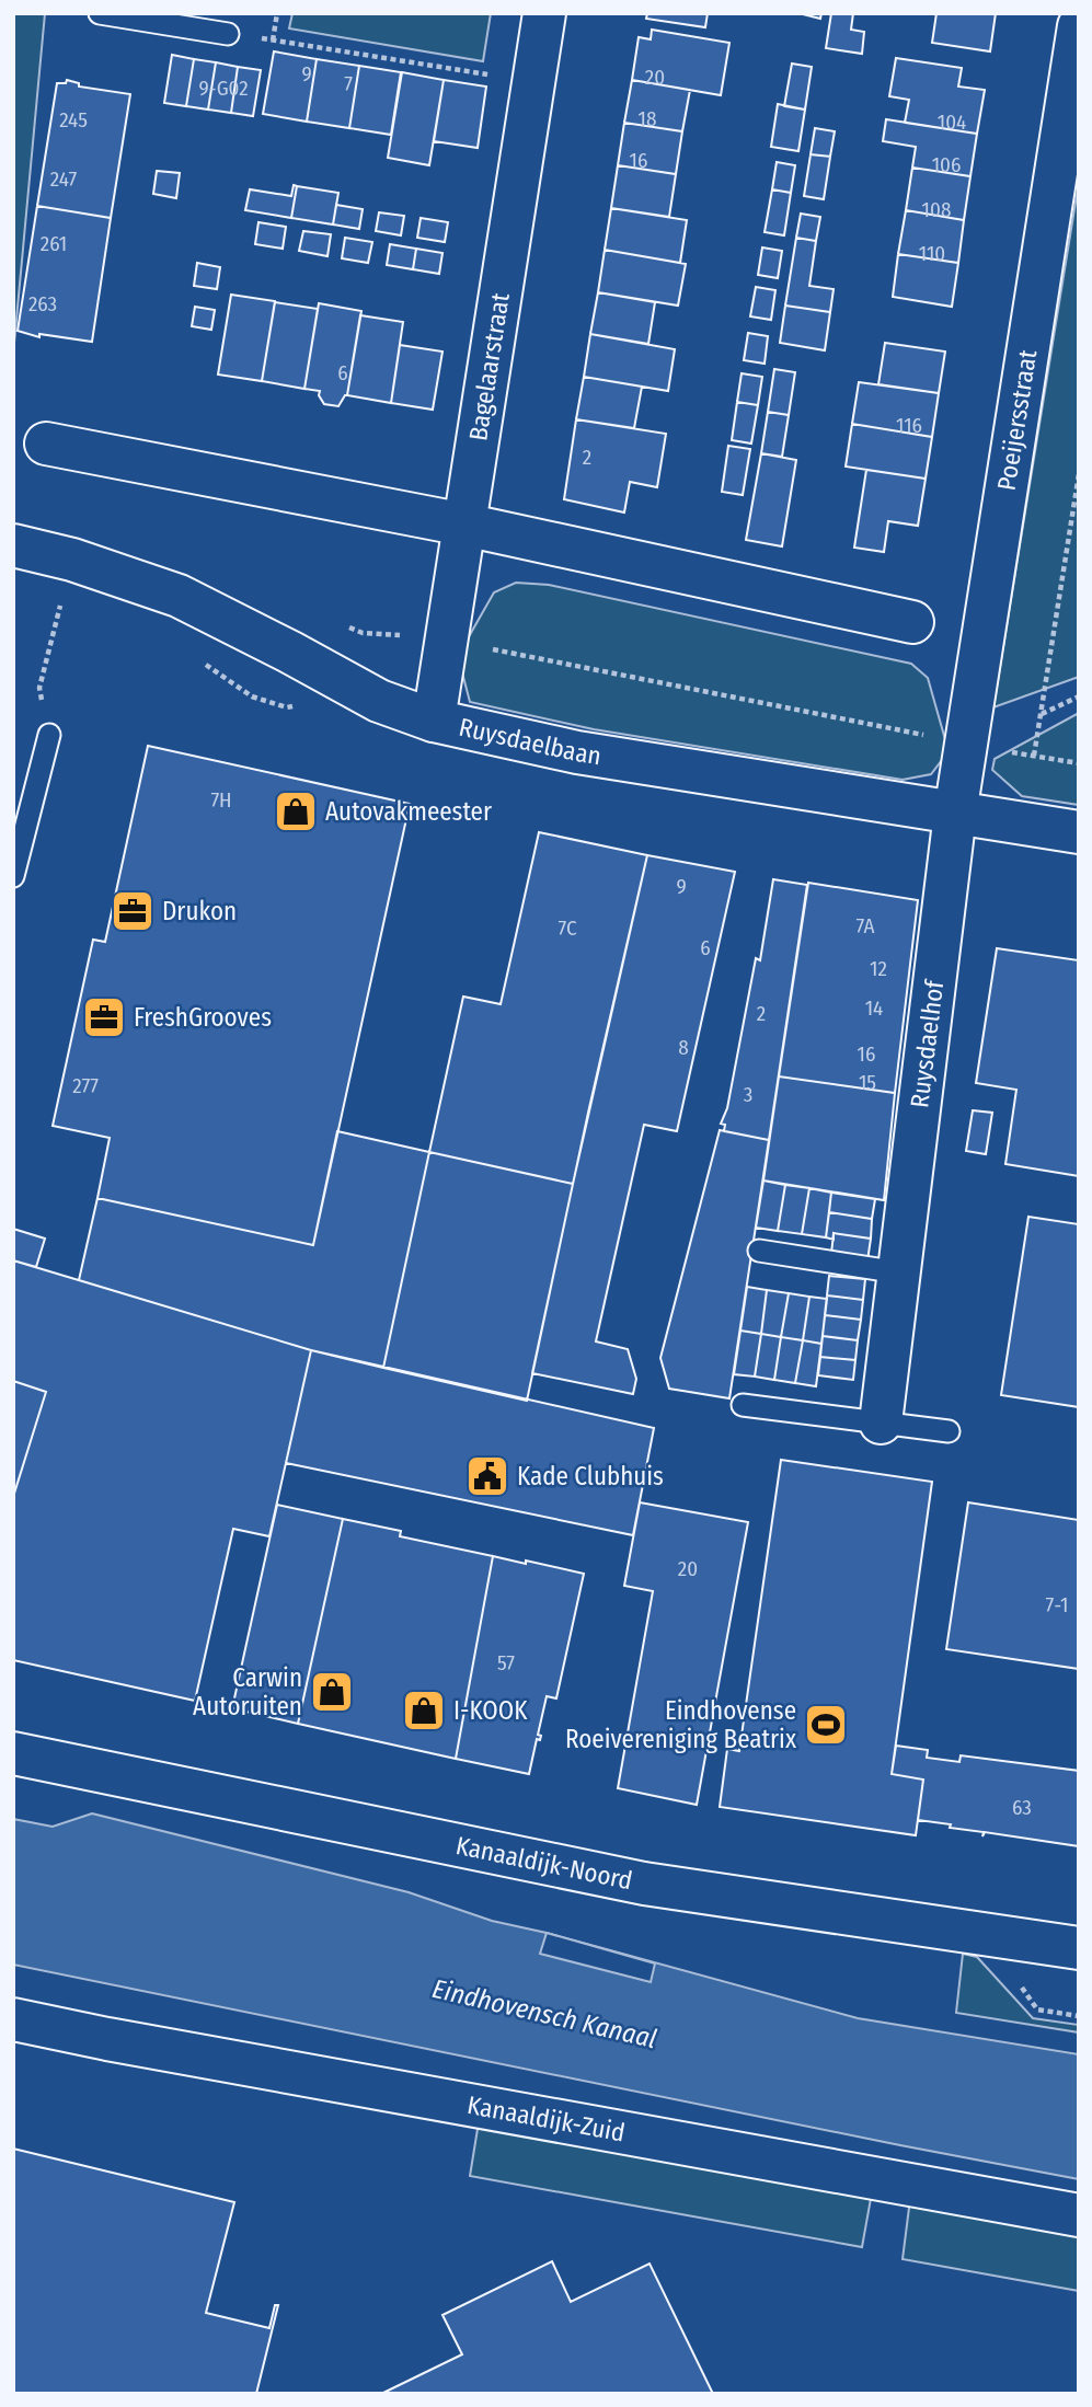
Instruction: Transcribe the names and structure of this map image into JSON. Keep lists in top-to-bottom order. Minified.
{"streets":{"street":["Bagelaarstraat","Poeijersstraat","Ruysdaelbaan","Ruysdaelhof","Kanaaldijk-Noord","Kanaaldijk-Zuid"]},"crossings":[["Bagelaarstraat","Ruysdaelbaan"],["Poeijersstraat","Ruysdaelbaan"],["Poeijersstraat","Ruysdaelhof"],["Ruysdaelbaan","Ruysdaelhof"]],"water":["Eindhovensch Kanaal"],"places":{"shop":["Autovakmeester","Carwin Autoruiten","I-KOOK"],"office":["Drukon","FreshGrooves"],"public building":["Kade Clubhuis"],"sports":["Eindhovense Roeivereniging Beatrix"]},"house_numbers":["9","20","7","9-G02","18","245","104","16","106","247","108","261","110","263","6","116","2","7H","9","7A","7C","6","12","14","2","8","16","15","277","3","20","7-1","57","63"]}
